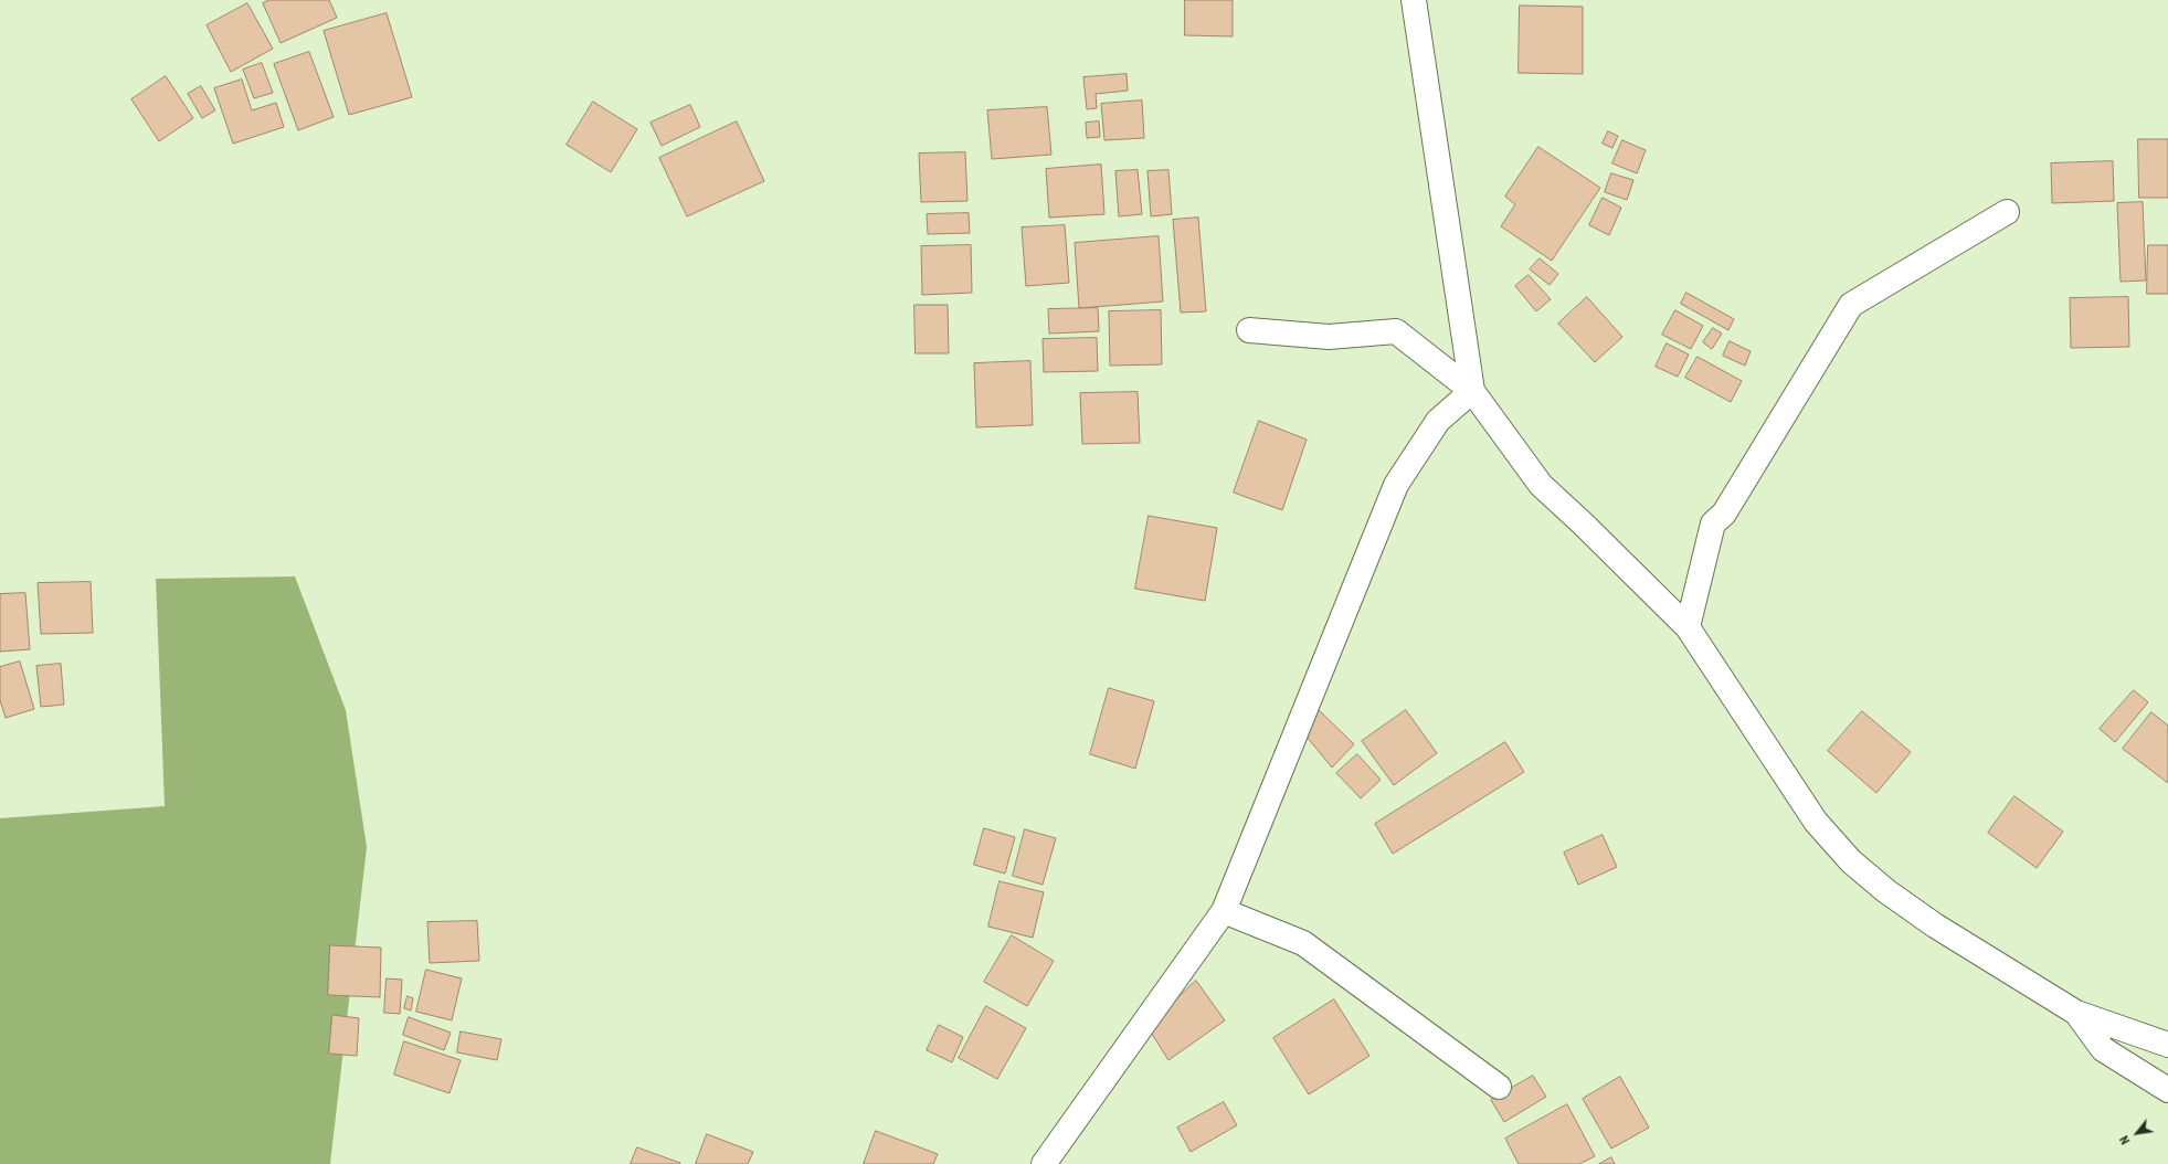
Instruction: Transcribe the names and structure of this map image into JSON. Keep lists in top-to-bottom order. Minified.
{"north":"bottom left"}
